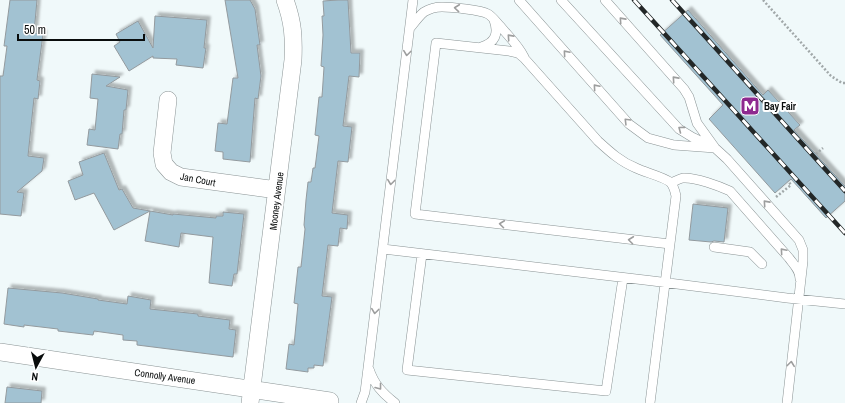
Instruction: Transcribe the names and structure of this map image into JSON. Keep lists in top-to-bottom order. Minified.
{"streets":{"street":["Jan Court","Mooney Avenue","Connolly Avenue"]},"crossings":[["Jan Court","Mooney Avenue"],["Mooney Avenue","Connolly Avenue"]],"places":{"metro station":["Bay Fair"]},"scale_bar":"50 m","north":"bottom"}
